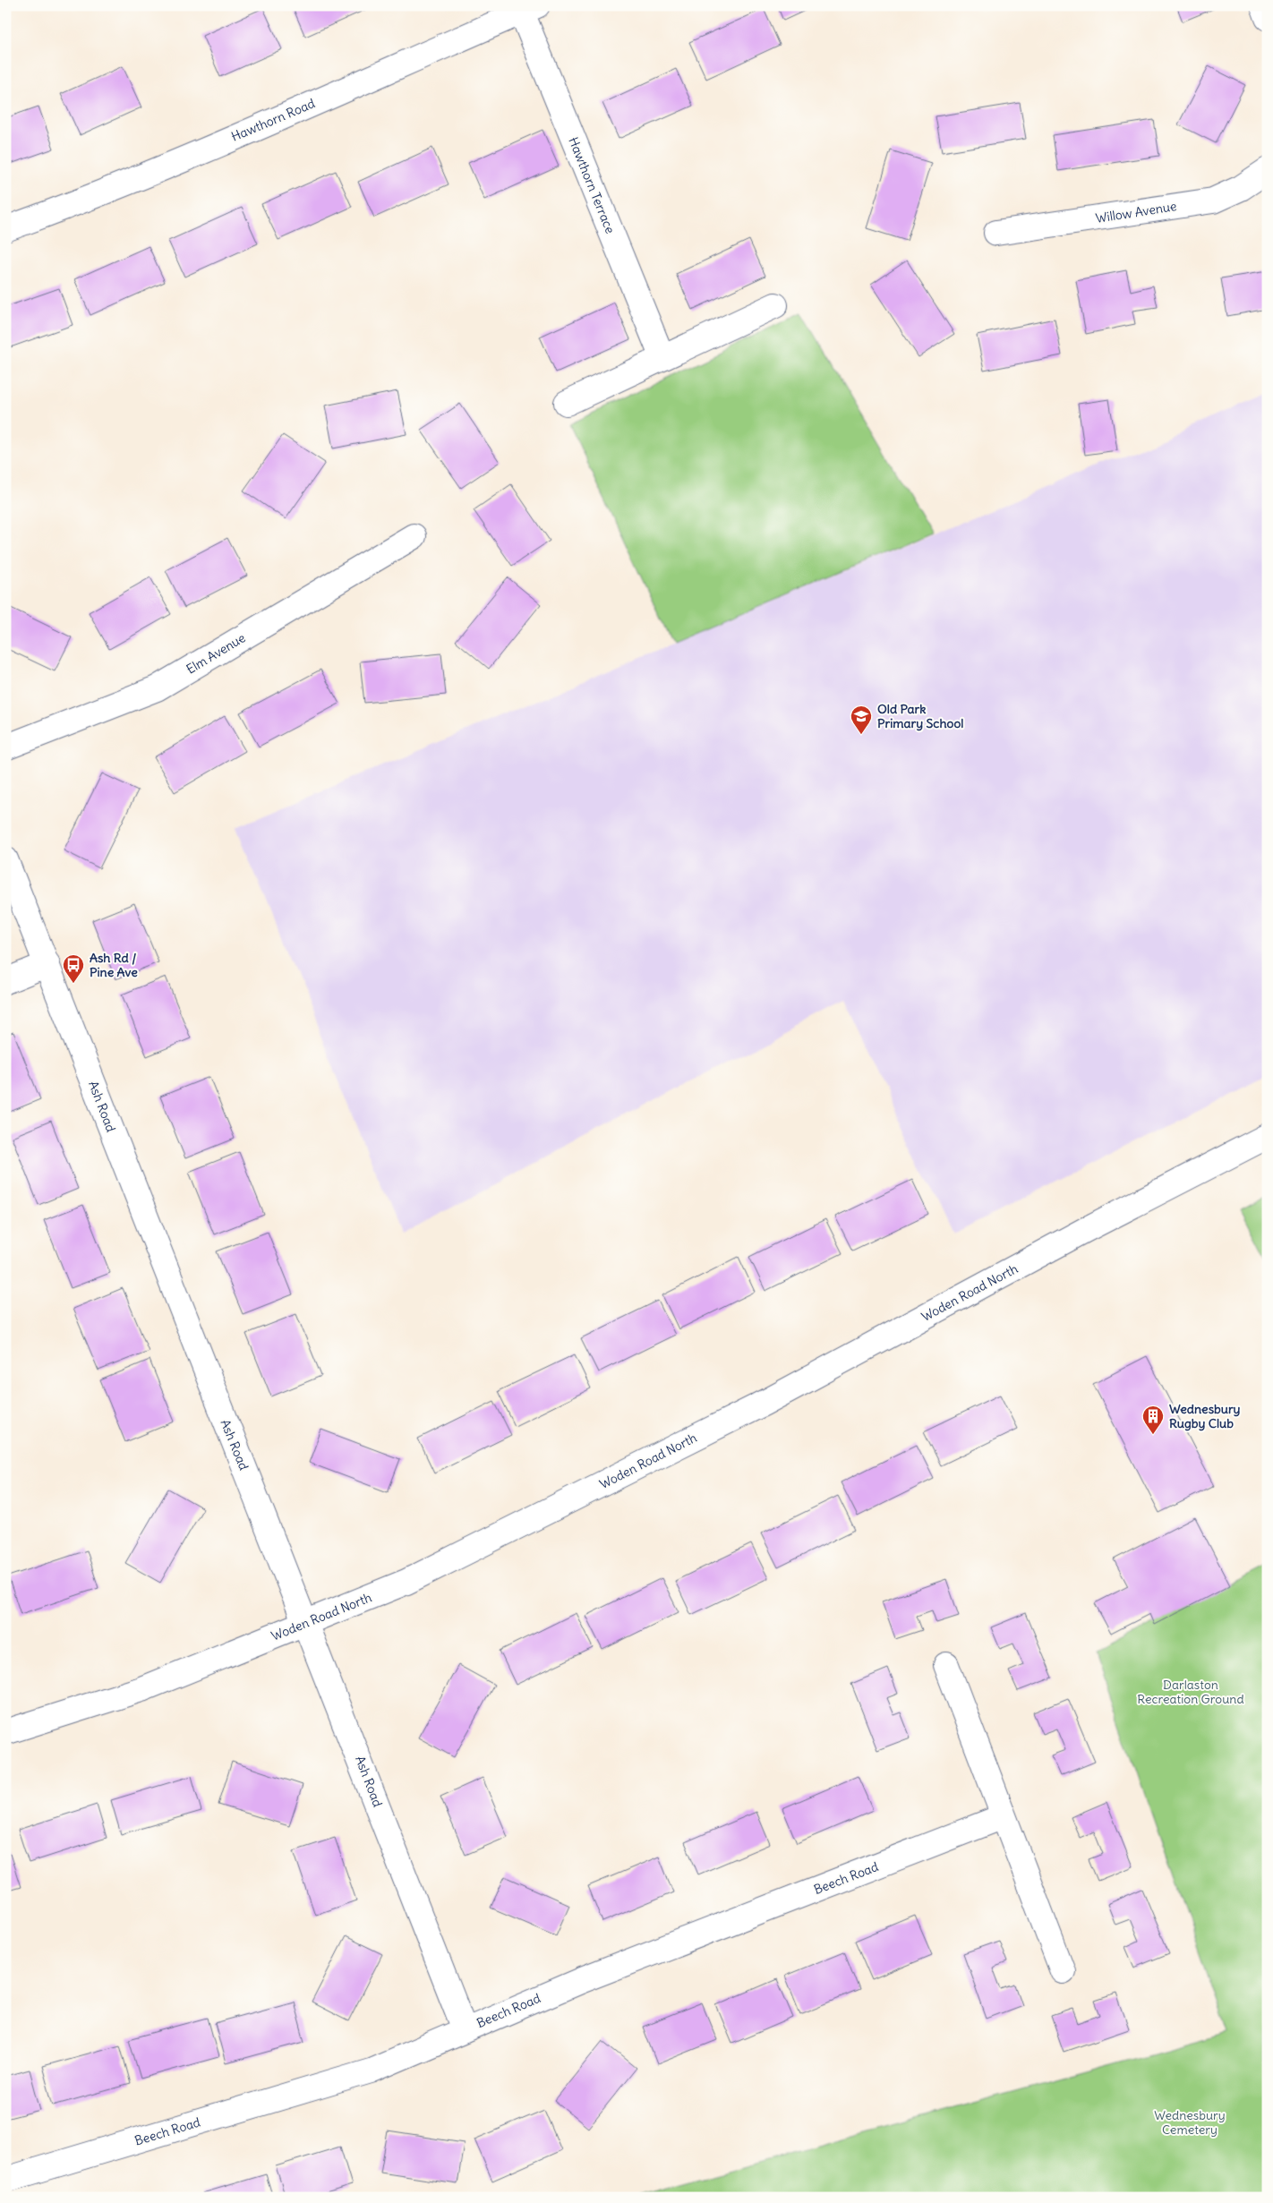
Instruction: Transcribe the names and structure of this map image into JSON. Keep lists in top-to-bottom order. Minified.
{"streets":{"street":["Hawthorn Road","Hawthorn Terrace","Willow Avenue","Elm Avenue","Ash Road","Woden Road North","Beech Road"]},"crossings":[["Hawthorn Road","Hawthorn Terrace"],["Ash Road","Woden Road North"],["Ash Road","Beech Road"]],"parks":["Darlaston Recreation Ground","Wednesbury Cemetery"],"places":{"school or university":["Old Park Primary School"],"bus stop":["Ash Rd / Pine Ave"],"building":["Wednesbury Rugby Club"]}}
